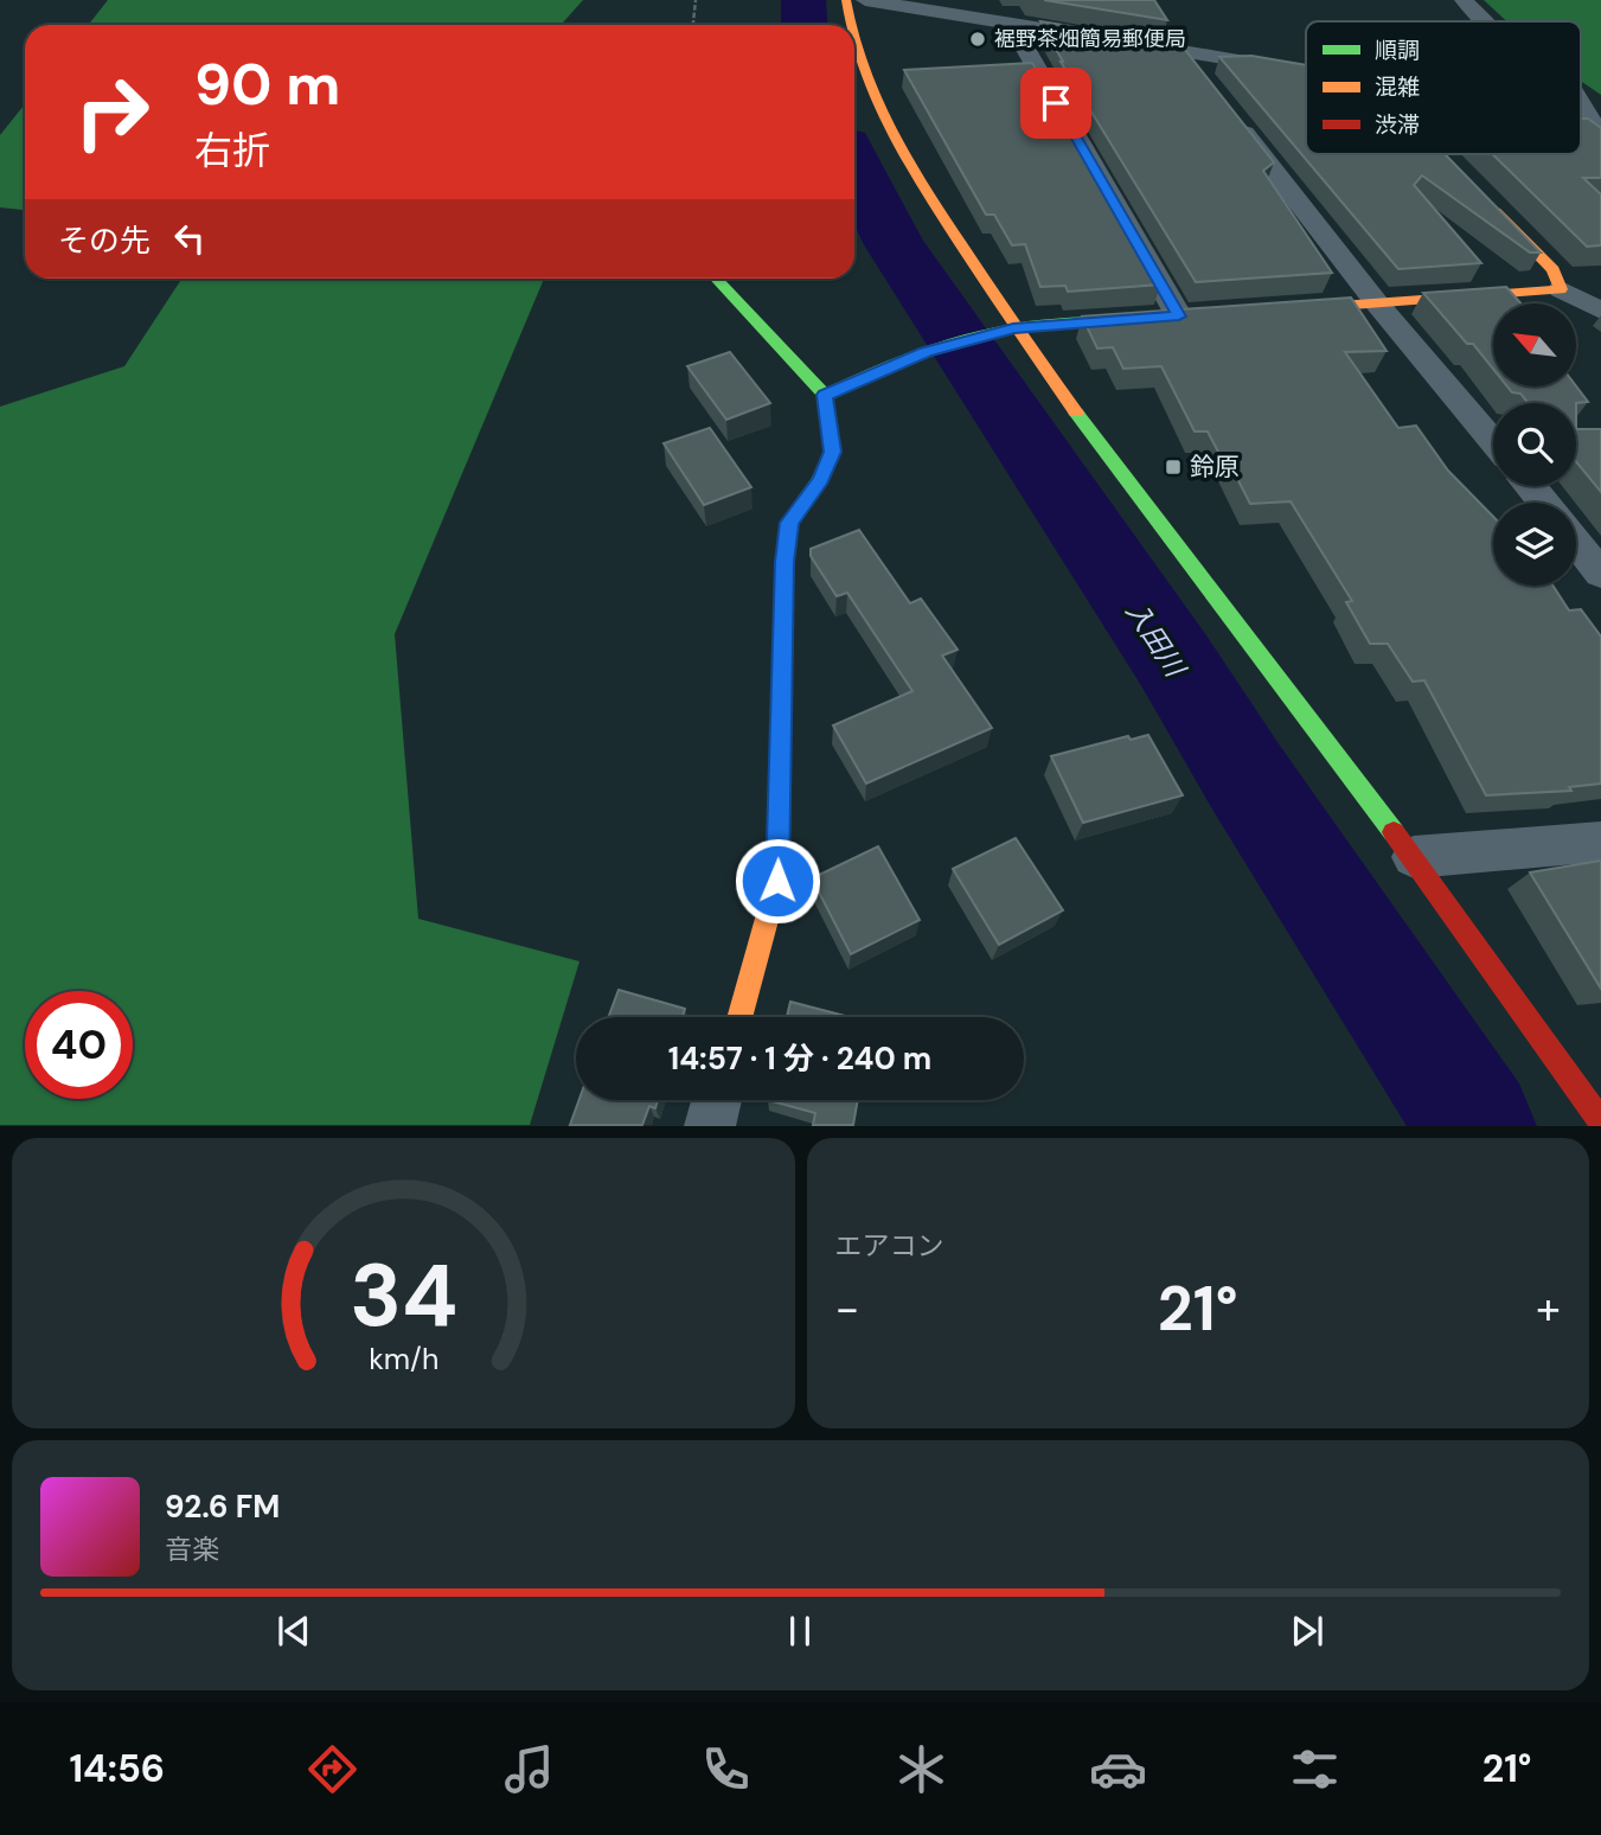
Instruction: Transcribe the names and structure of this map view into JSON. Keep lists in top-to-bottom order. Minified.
{"water":["入田川"],"places":{"other":["裾野茶畑簡易郵便局"],"transit":["鈴原"]},"legend":["順調","混雑","渋滞"],"north":"top left","page":{"turn":["90 m","右折"],"then":"その先","limit":"40","trip":"14:57 · 1 分 · 240 m","tile":"エアコン","heat":["−","21°","+"],"song":["92.6 FM","音楽"],"tabs":["14:56","21°"],"gauge":["34","km/h"]}}
